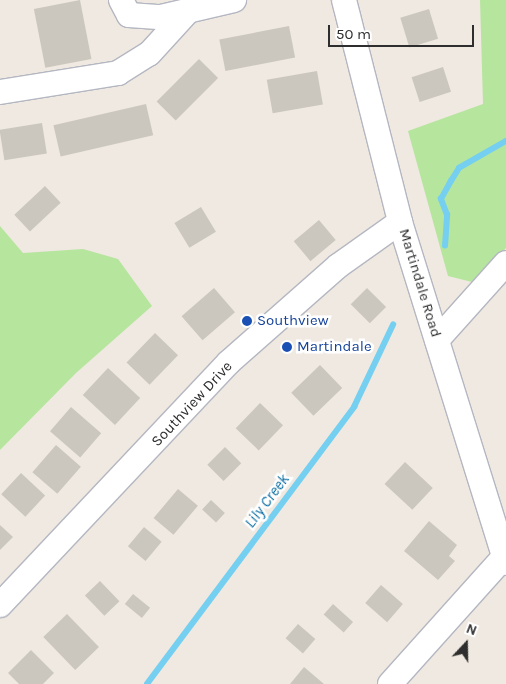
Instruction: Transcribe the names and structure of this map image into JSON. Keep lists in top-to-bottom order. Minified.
{"streets":{"street":["Martindale Road","Southview Drive"]},"crossings":[["Martindale Road","Southview Drive"]],"water":["Lily Creek"],"places":["Southview","Martindale"],"scale_bar":"50 m","north":"top"}
